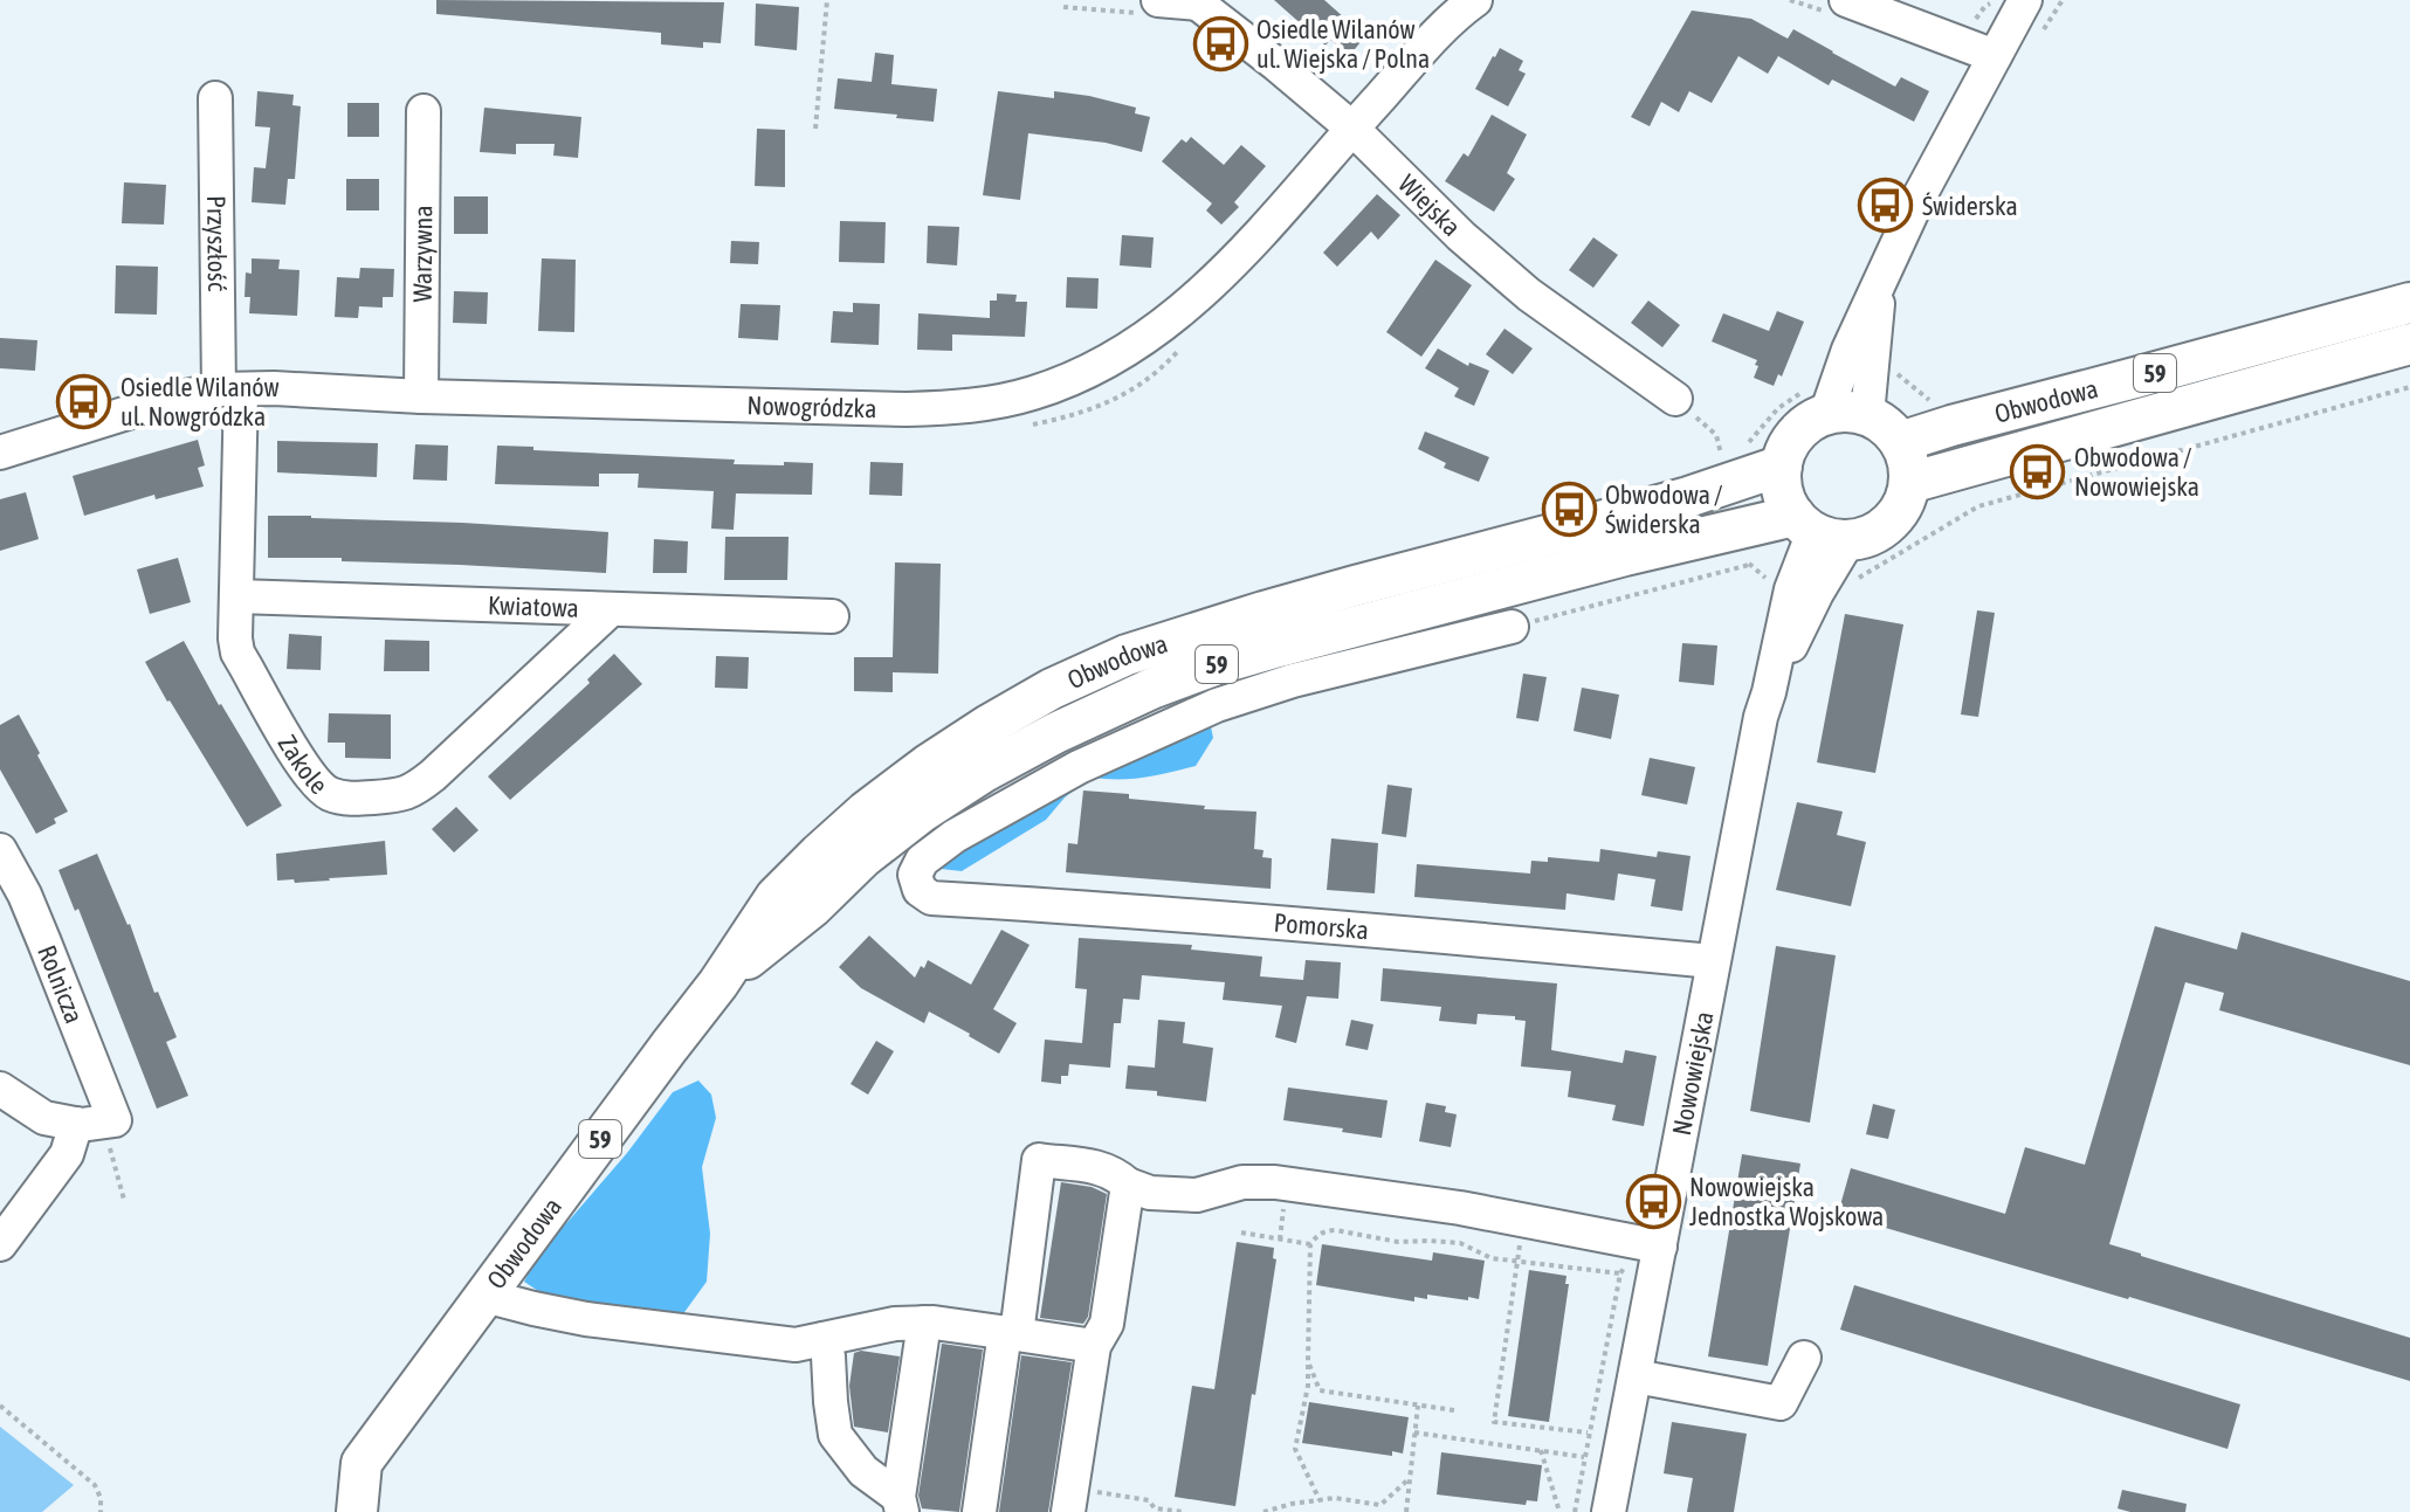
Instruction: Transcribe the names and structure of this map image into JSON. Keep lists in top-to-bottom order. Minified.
{"streets":{"main road":["59","Obwodowa"],"street":["Wiejska","Przyszłość","Warzywna","Nowogródzka","Kwiatowa","Zakole","Pomorska","Rolnicza","Nowowiejska"]},"crossings":[["Wiejska","Nowogródzka"],["Przyszłość","Nowogródzka"],["Przyszłość","Zakole"],["Warzywna","Nowogródzka"],["Obwodowa","Nowowiejska"],["Nowogródzka","Zakole"],["Kwiatowa","Zakole"],["Pomorska","Nowowiejska"]],"places":{"bus stop":["Osiedle Wilanów ul. Wiejska / Polna","Świderska","Osiedle Wilanów ul. Nowgródzka","Obwodowa / Nowowiejska","Obwodowa / Świderska","Nowowiejska Jednostka Wojskowa"]}}
